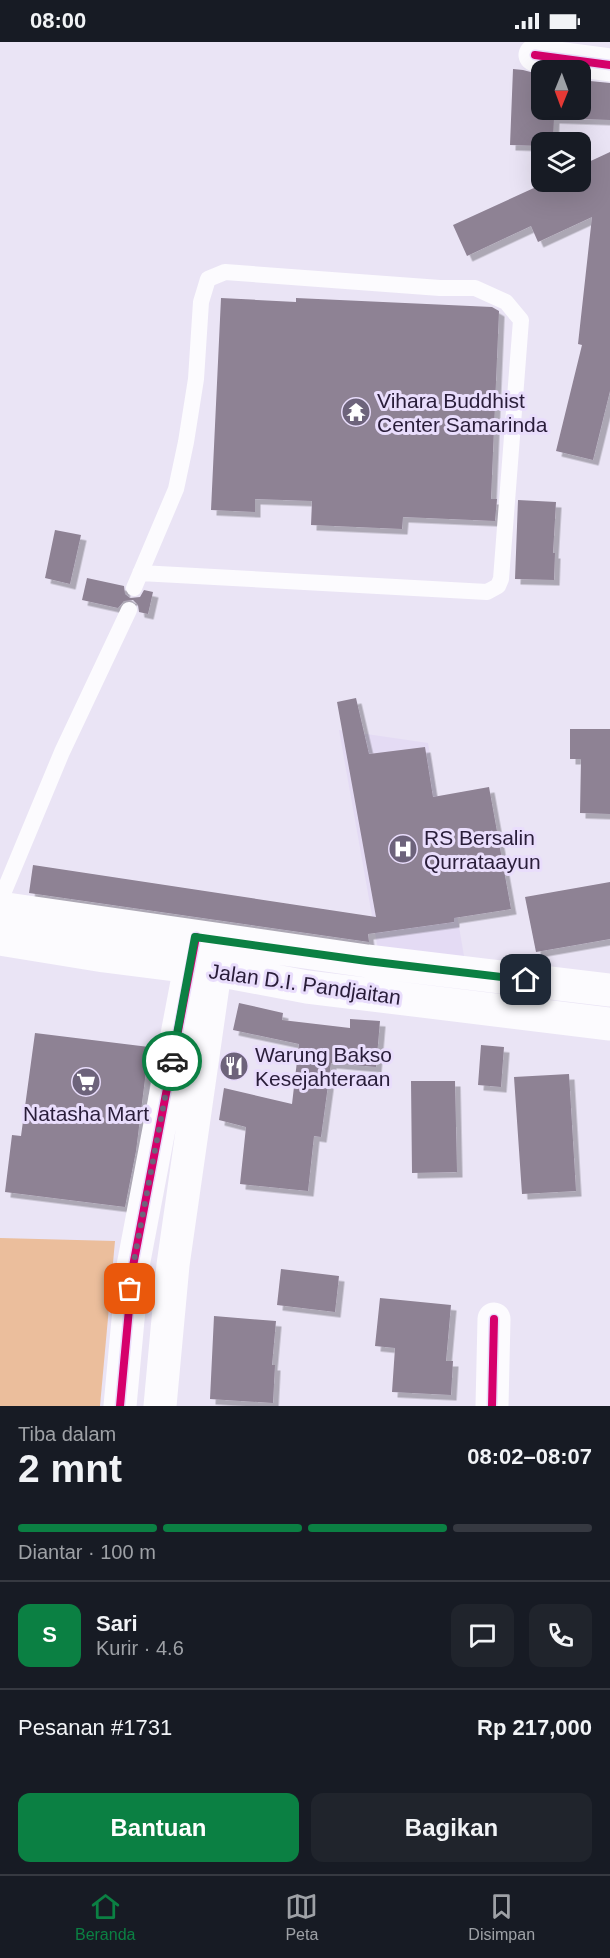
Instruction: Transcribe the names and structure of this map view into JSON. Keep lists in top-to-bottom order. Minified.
{"streets":{"main road":["Jalan D.I. Pandjaitan"]},"places":{"temple":["Vihara Buddhist Center Samarinda"],"hospital":["RS Bersalin Qurrataayun"],"restaurant":["Warung Bakso Kesejahteraan"],"supermarket":["Natasha Mart"]},"north":"bottom","page":{"status":"08:00","heading":["2 mnt","Tiba dalam","08:02–08:07"],"panel":["Sari","Kurir · 4.6","Pesanan #1731","Rp 217,000"],"bar":"Diantar · 100 m","round":"S","buttons":["Bantuan","Bagikan"],"tabs":["Beranda","Peta","Disimpan"]}}
